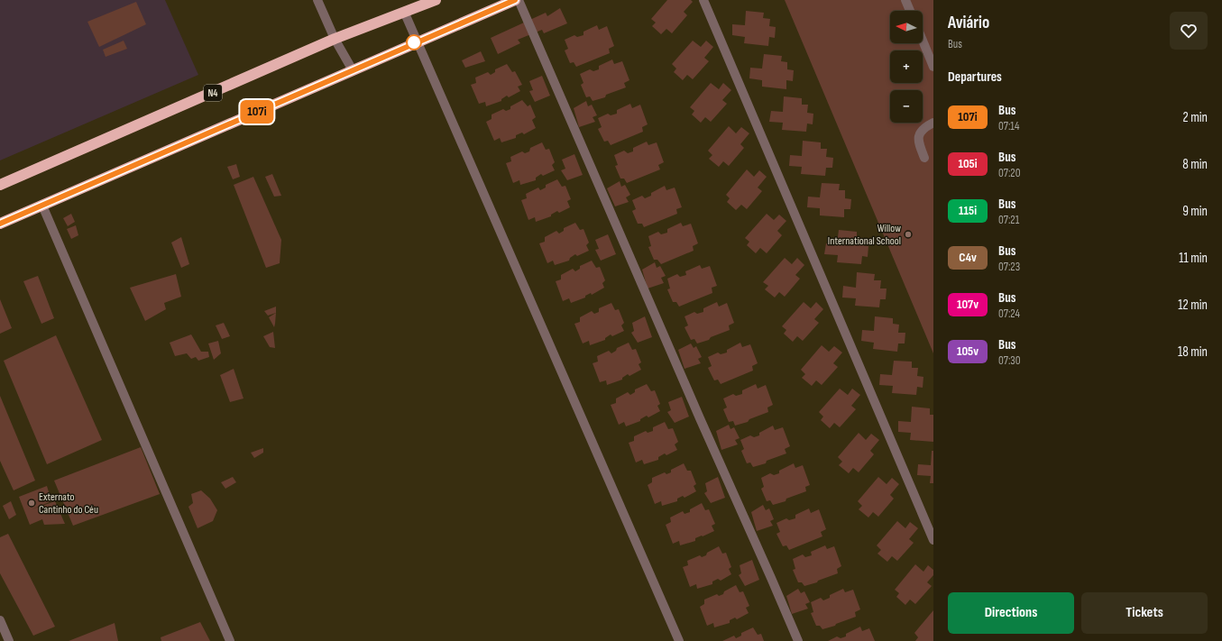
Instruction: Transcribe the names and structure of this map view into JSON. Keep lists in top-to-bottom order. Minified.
{"streets":{"highway":["N4"]},"places":["Willow International School","Externato Cantinho do Céu"],"lines":["bus line 107i"],"north":"left","page":{"on_map":"107i","heading":[["Aviário","Bus"],"Departures"],"map_buttons":["+","−"],"list":[{"mark":"107i","name":"Bus","note":"07:14","value":"2 min"},{"mark":"105i","name":"Bus","note":"07:20","value":"8 min"},{"mark":"115i","name":"Bus","note":"07:21","value":"9 min"},{"mark":"C4v","name":"Bus","note":"07:23","value":"11 min"},{"mark":"107v","name":"Bus","note":"07:24","value":"12 min"},{"mark":"105v","name":"Bus","note":"07:30","value":"18 min"}],"buttons":["Directions","Tickets"]}}
